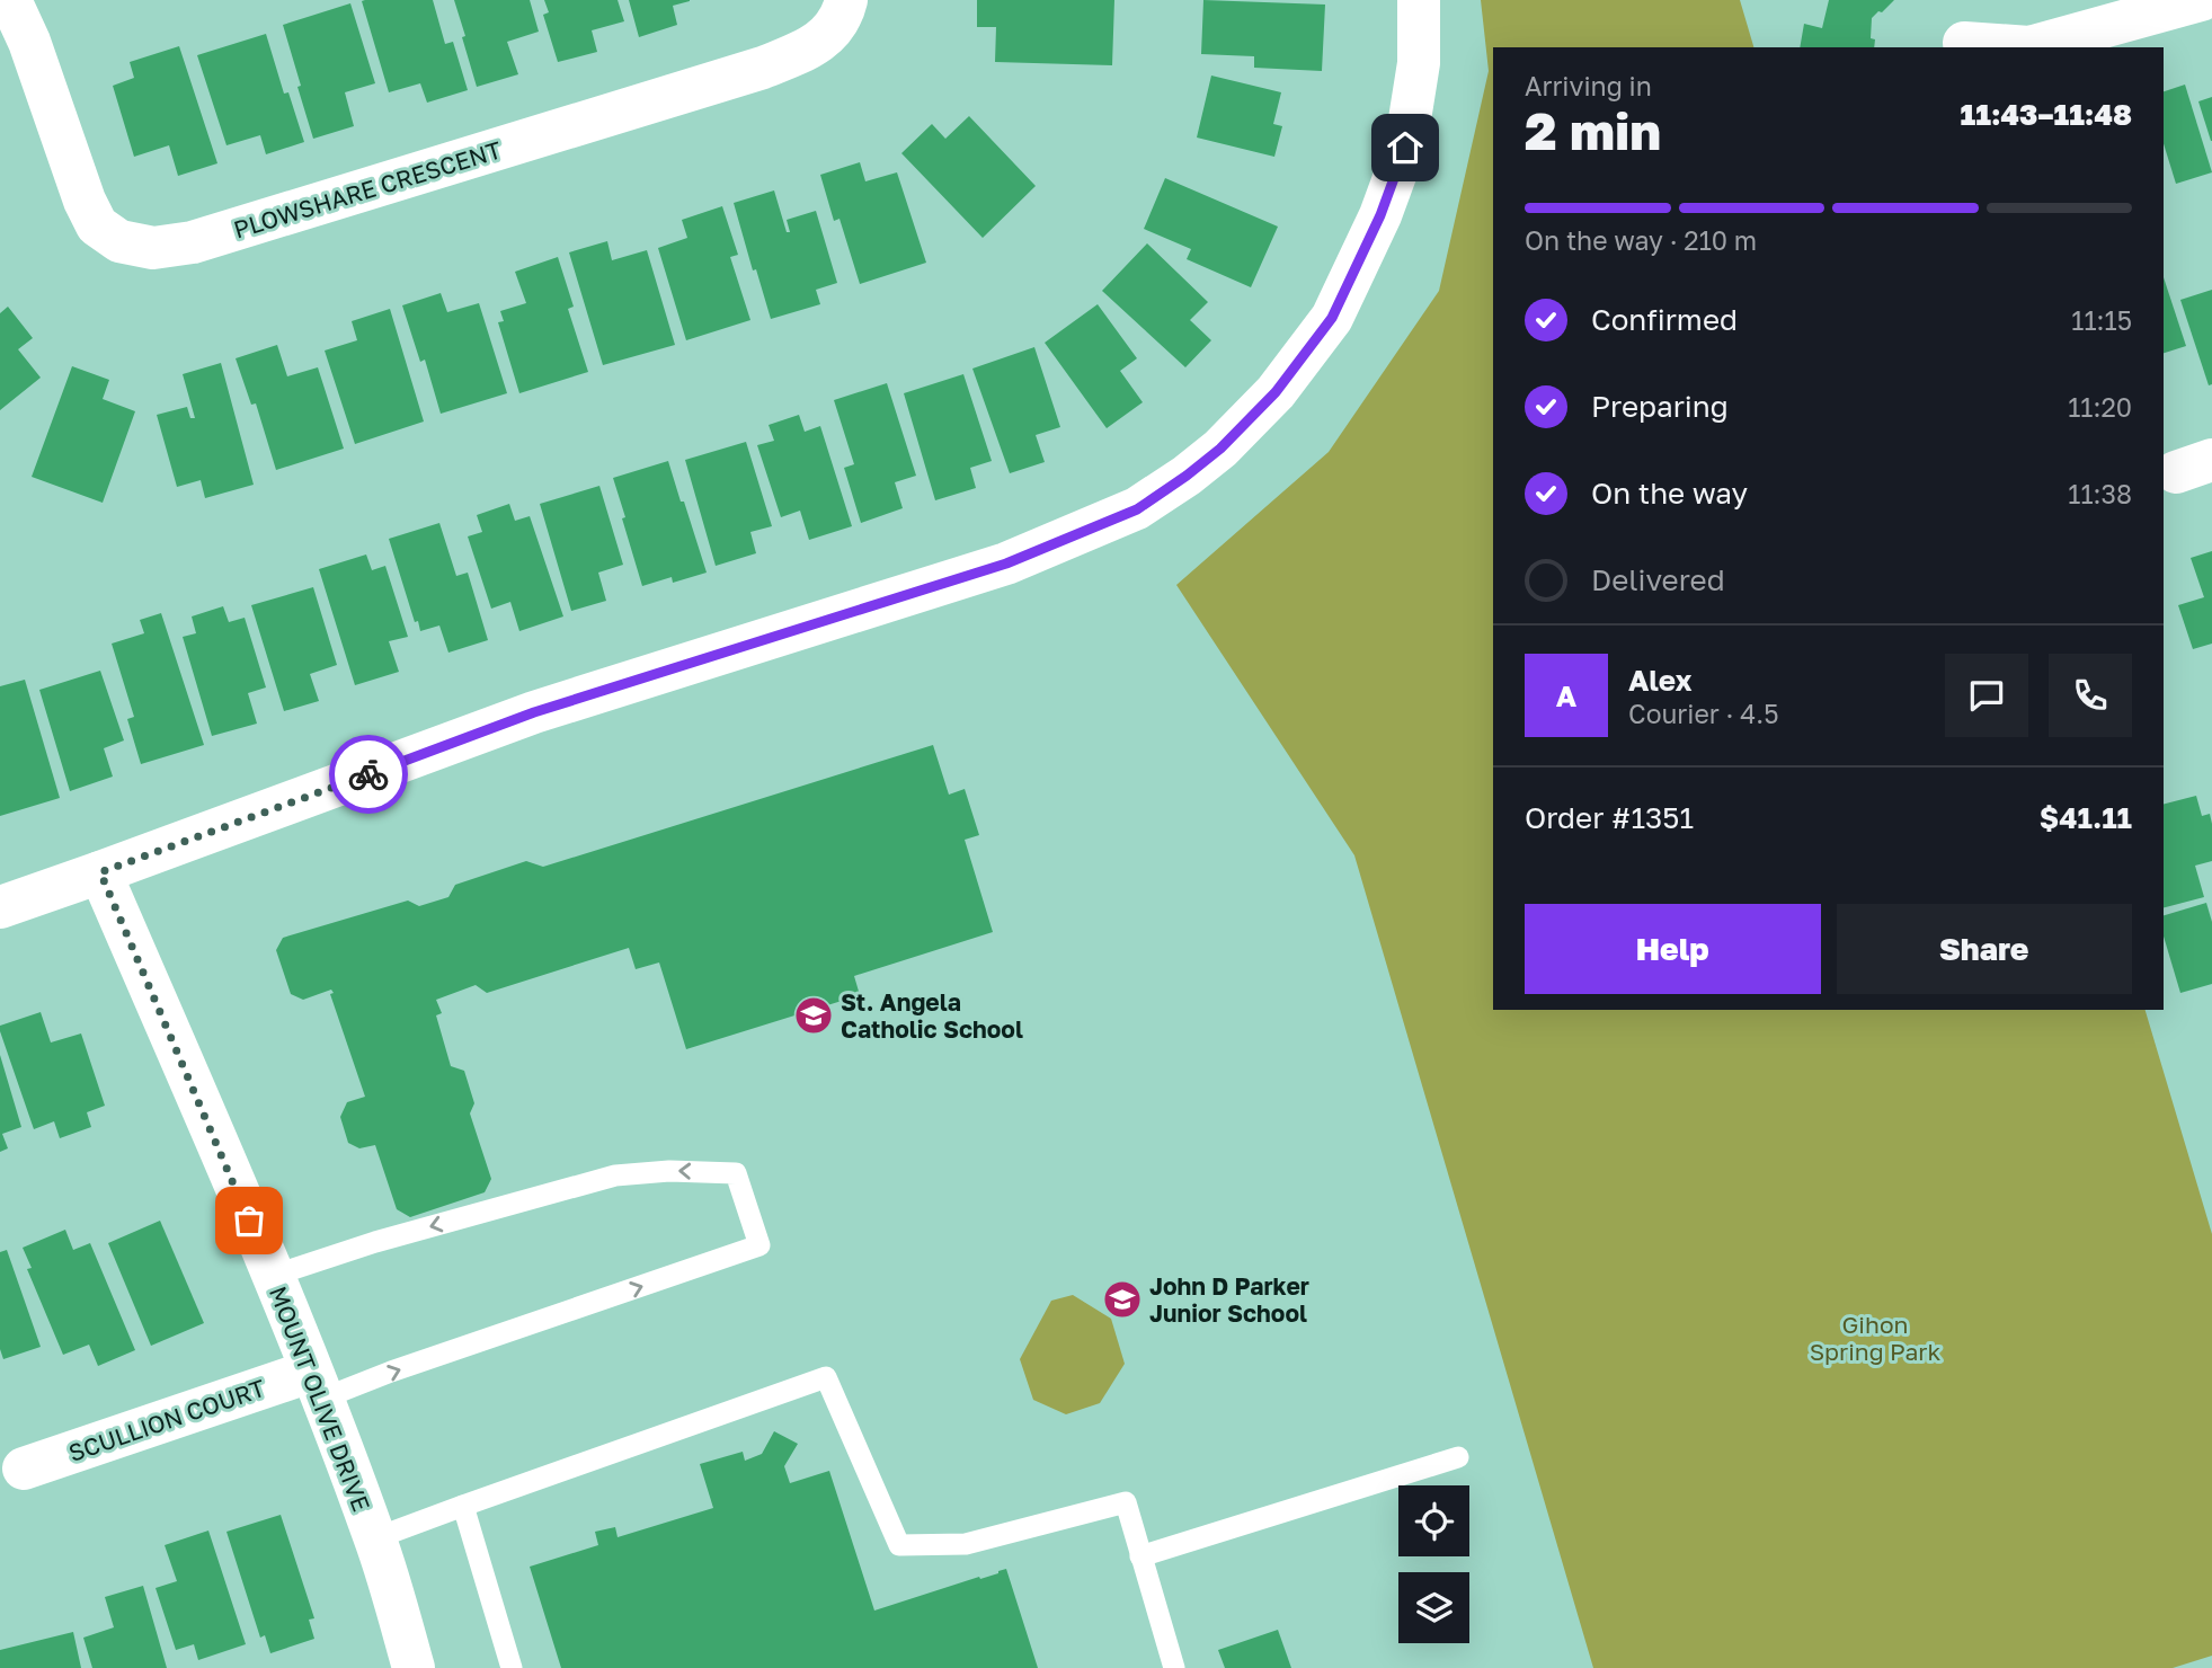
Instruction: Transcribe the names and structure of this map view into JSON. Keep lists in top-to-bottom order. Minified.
{"streets":{"street":["PLOWSHARE CRESCENT","MOUNT OLIVE DRIVE","SCULLION COURT"]},"crossings":[["MOUNT OLIVE DRIVE","SCULLION COURT"]],"parks":["Gihon Spring Park"],"places":{"school or university":["St. Angela Catholic School","John D Parker Junior School"]},"page":{"heading":["2 min","Arriving in","11:43–11:48"],"panel":["Alex","Courier · 4.5","Order #1351","$41.11"],"bar":"On the way · 210 m","list":[["Confirmed","11:15"],["Preparing","11:20"],["On the way","11:38"],"Delivered"],"round":"A","buttons":["Help","Share"]}}
